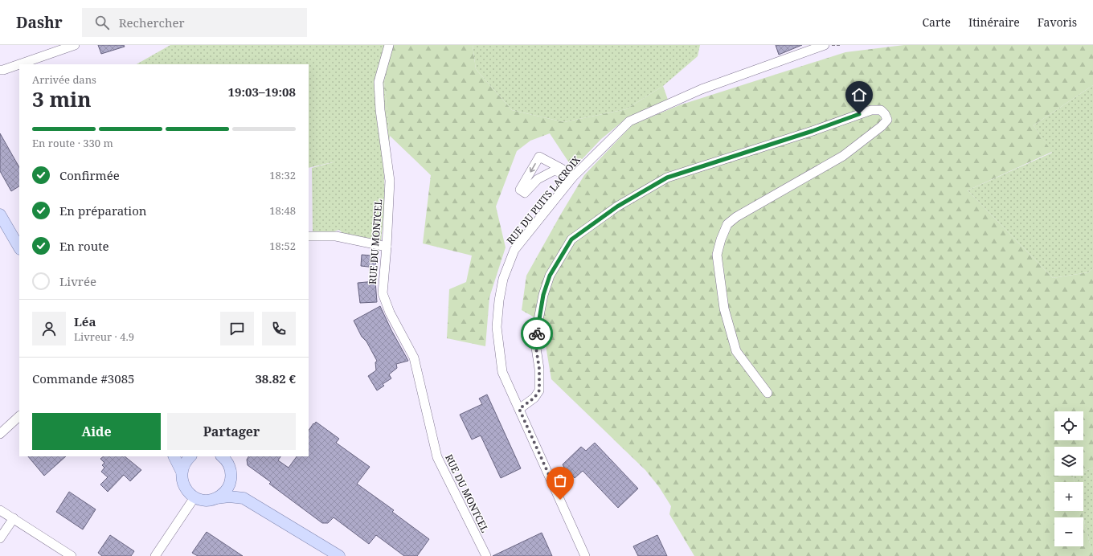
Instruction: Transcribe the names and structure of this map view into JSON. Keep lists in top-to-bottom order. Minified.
{"streets":{"street":["RUE DU PUITS LACROIX","RUE DU MONTCEL"]},"page":{"header":"Dashr","search":"Rechercher","nav":["Carte","Itinéraire","Favoris"],"heading":["3 min","Arrivée dans","19:03–19:08"],"panel":["Léa","Livreur · 4.9","Commande #3085","38.82 €"],"bar":"En route · 330 m","list":[["Confirmée","18:32"],["En préparation","18:48"],["En route","18:52"],"Livrée"],"buttons":["Aide","Partager"],"map_buttons":["+","−"]}}
